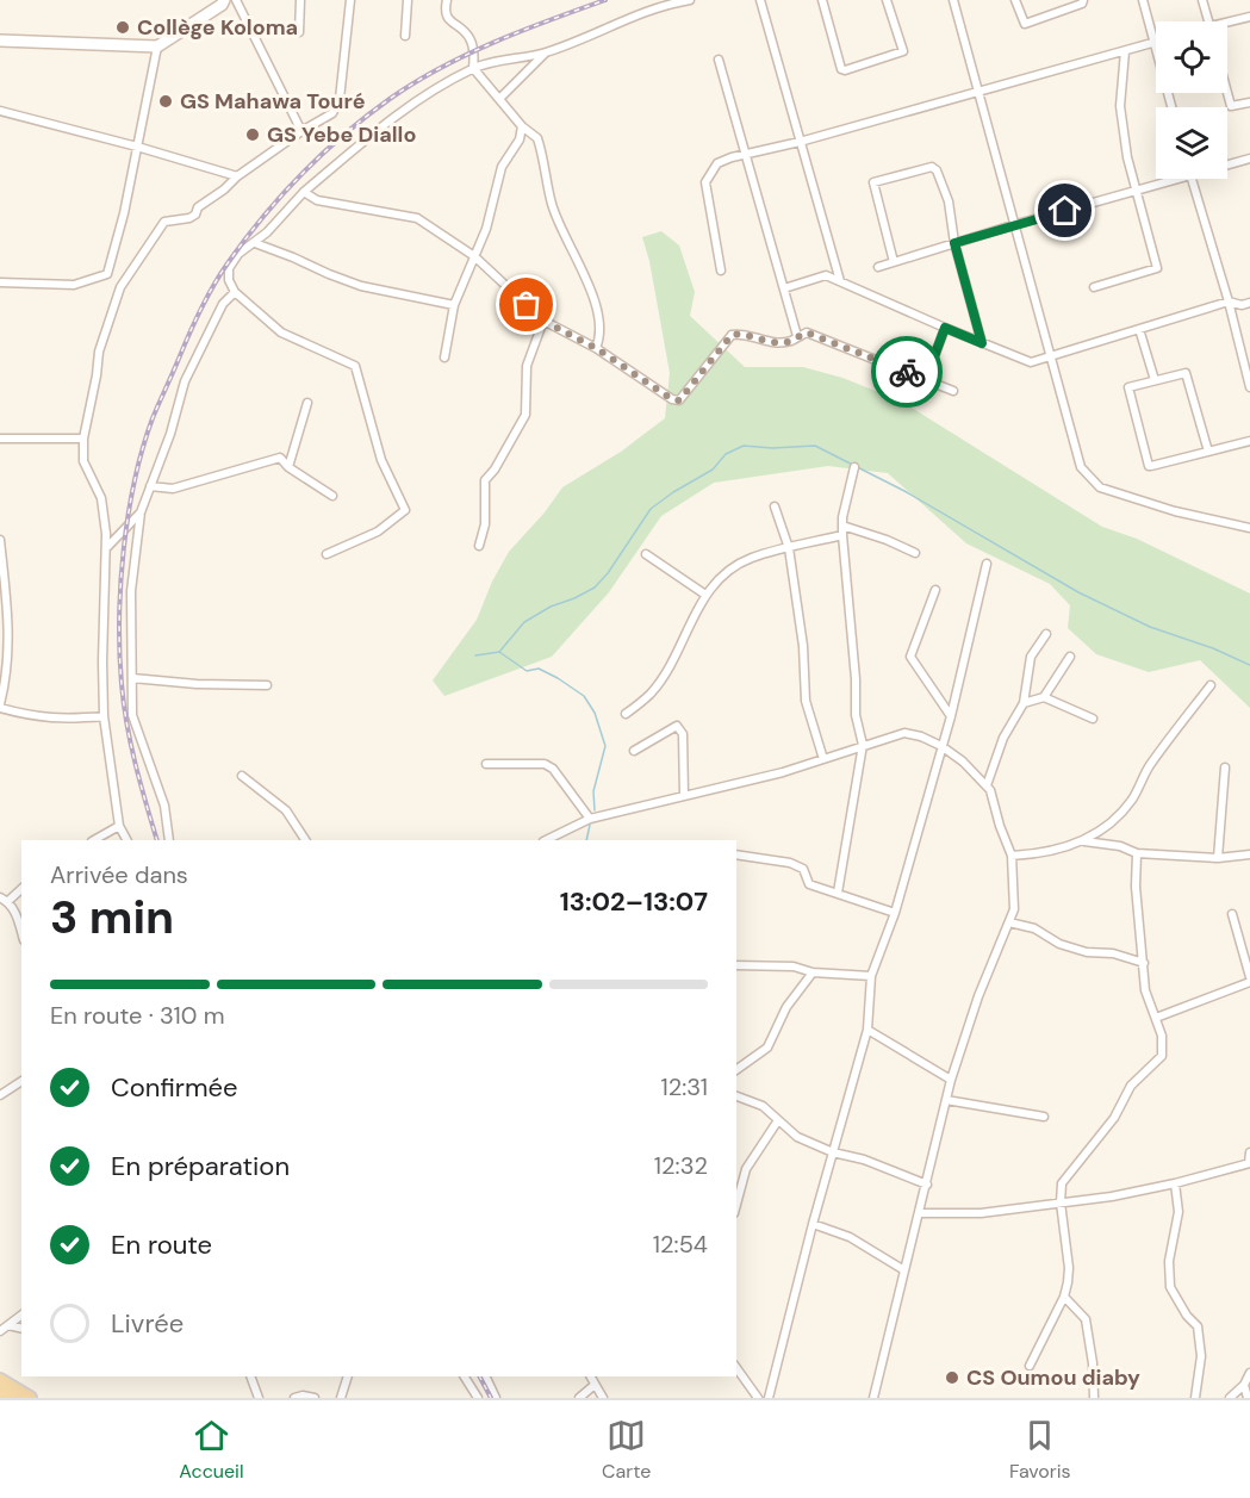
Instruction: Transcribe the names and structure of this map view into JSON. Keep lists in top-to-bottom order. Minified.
{"places":["Collège Koloma","GS Mahawa Touré","GS Yebe Diallo","CS Oumou diaby"],"page":{"heading":["3 min","Arrivée dans","13:02–13:07"],"bar":"En route · 310 m","list":[["Confirmée","12:31"],["En préparation","12:32"],["En route","12:54"],"Livrée"],"tabs":["Accueil","Carte","Favoris"]}}
